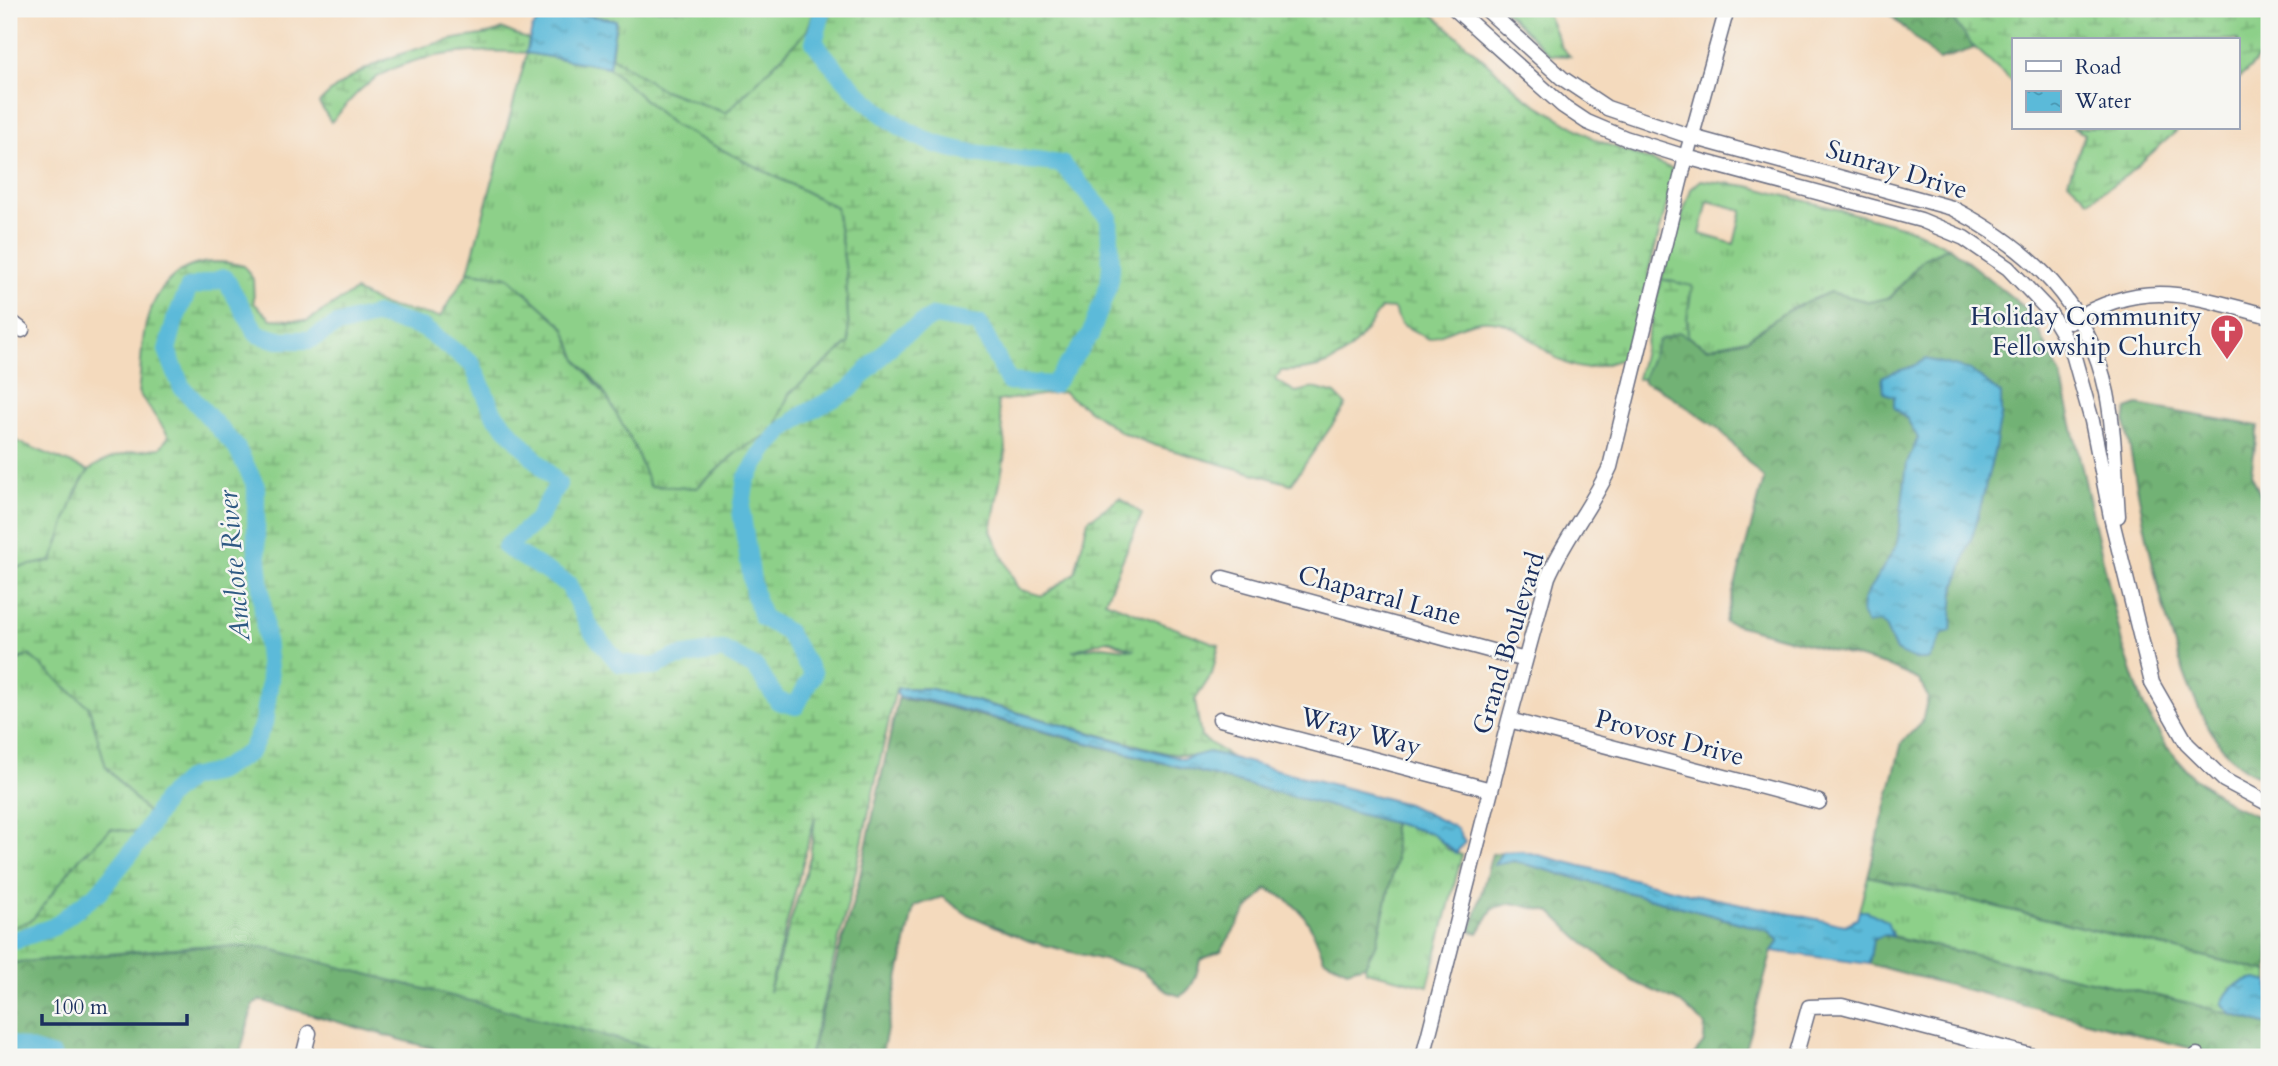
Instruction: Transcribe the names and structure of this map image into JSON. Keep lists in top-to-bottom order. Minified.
{"streets":{"street":["Sunray Drive","Chaparral Lane","Grand Boulevard","Wray Way","Provost Drive"]},"crossings":[["Sunray Drive","Grand Boulevard"],["Chaparral Lane","Grand Boulevard"],["Grand Boulevard","Wray Way"],["Grand Boulevard","Provost Drive"]],"water":["Anclote River"],"places":{"church":["Holiday Community Fellowship Church"]},"legend":["Road","Water"],"scale_bar":"100 m"}
